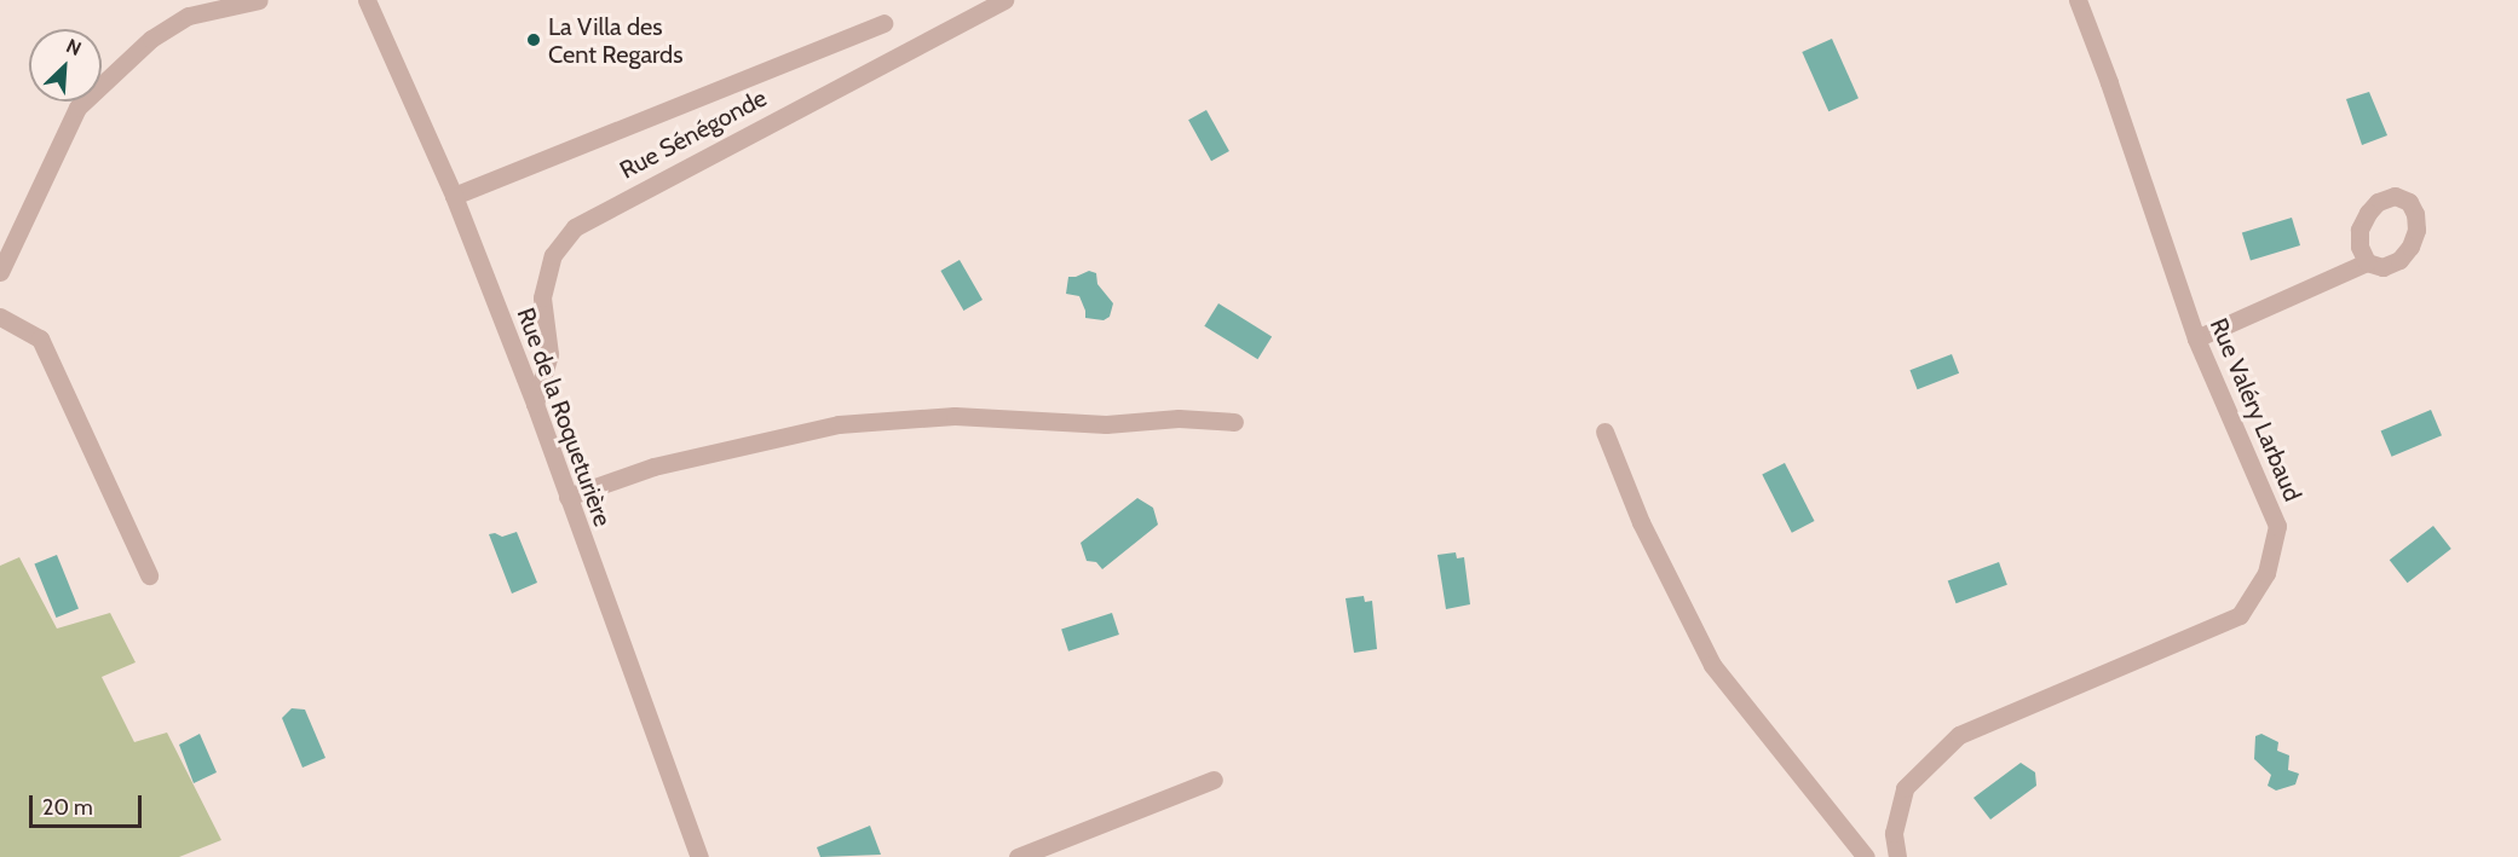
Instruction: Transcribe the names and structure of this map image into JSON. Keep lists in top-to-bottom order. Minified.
{"streets":{"street":["Rue Sénégonde","Rue Valéry Larbaud","Rue de la Roqueturière"]},"crossings":[["Rue Sénégonde","Rue de la Roqueturière"]],"places":["La Villa des Cent Regards"],"scale_bar":"20 m","north":"top right"}
